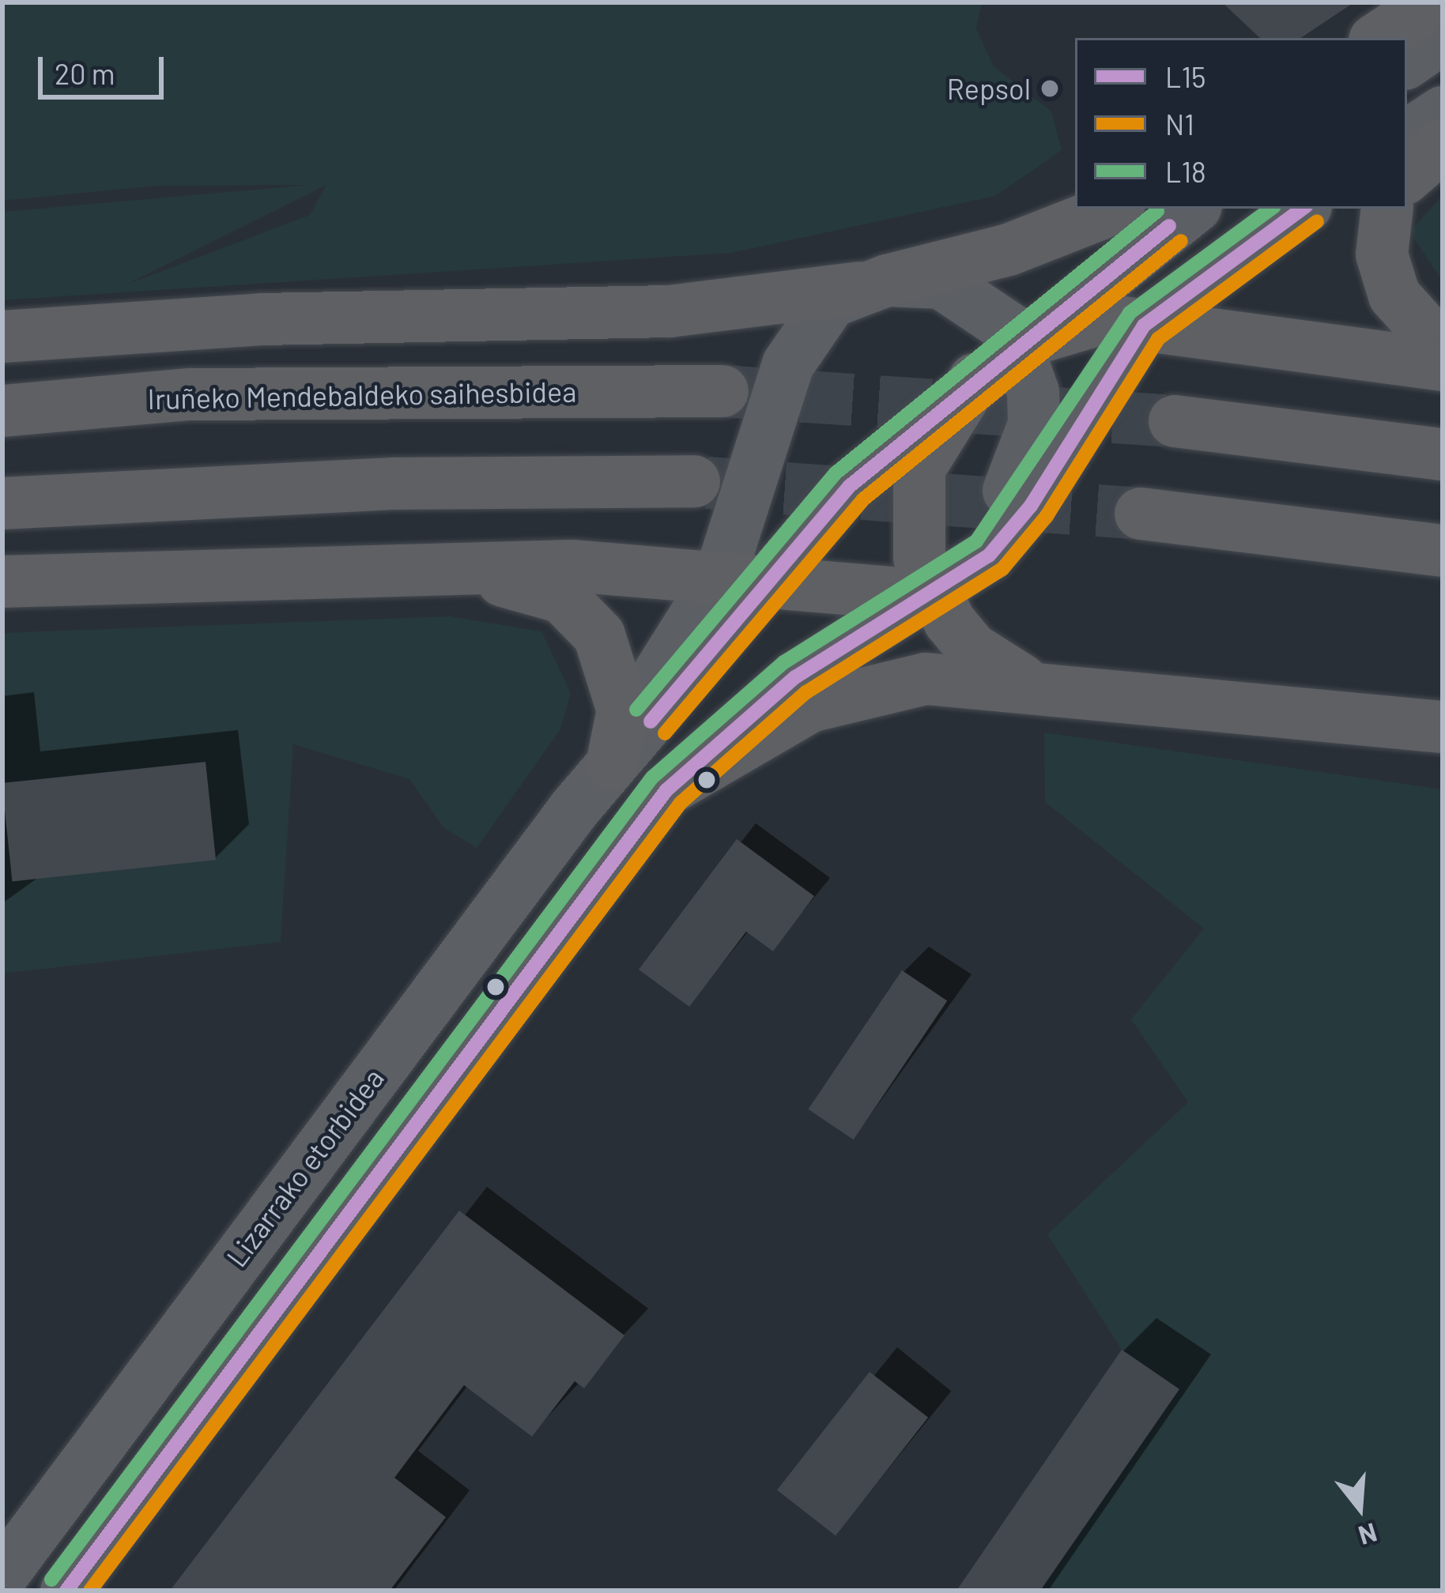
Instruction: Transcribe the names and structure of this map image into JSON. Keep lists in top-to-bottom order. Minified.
{"streets":{"highway":["Iruñeko Mendebaldeko saihesbidea","Lizarrako etorbidea"]},"places":["Repsol"],"lines":["transit line L15","transit line L18","transit line N1"],"legend":["L15","N1","L18"],"scale_bar":"20 m","north":"bottom"}
